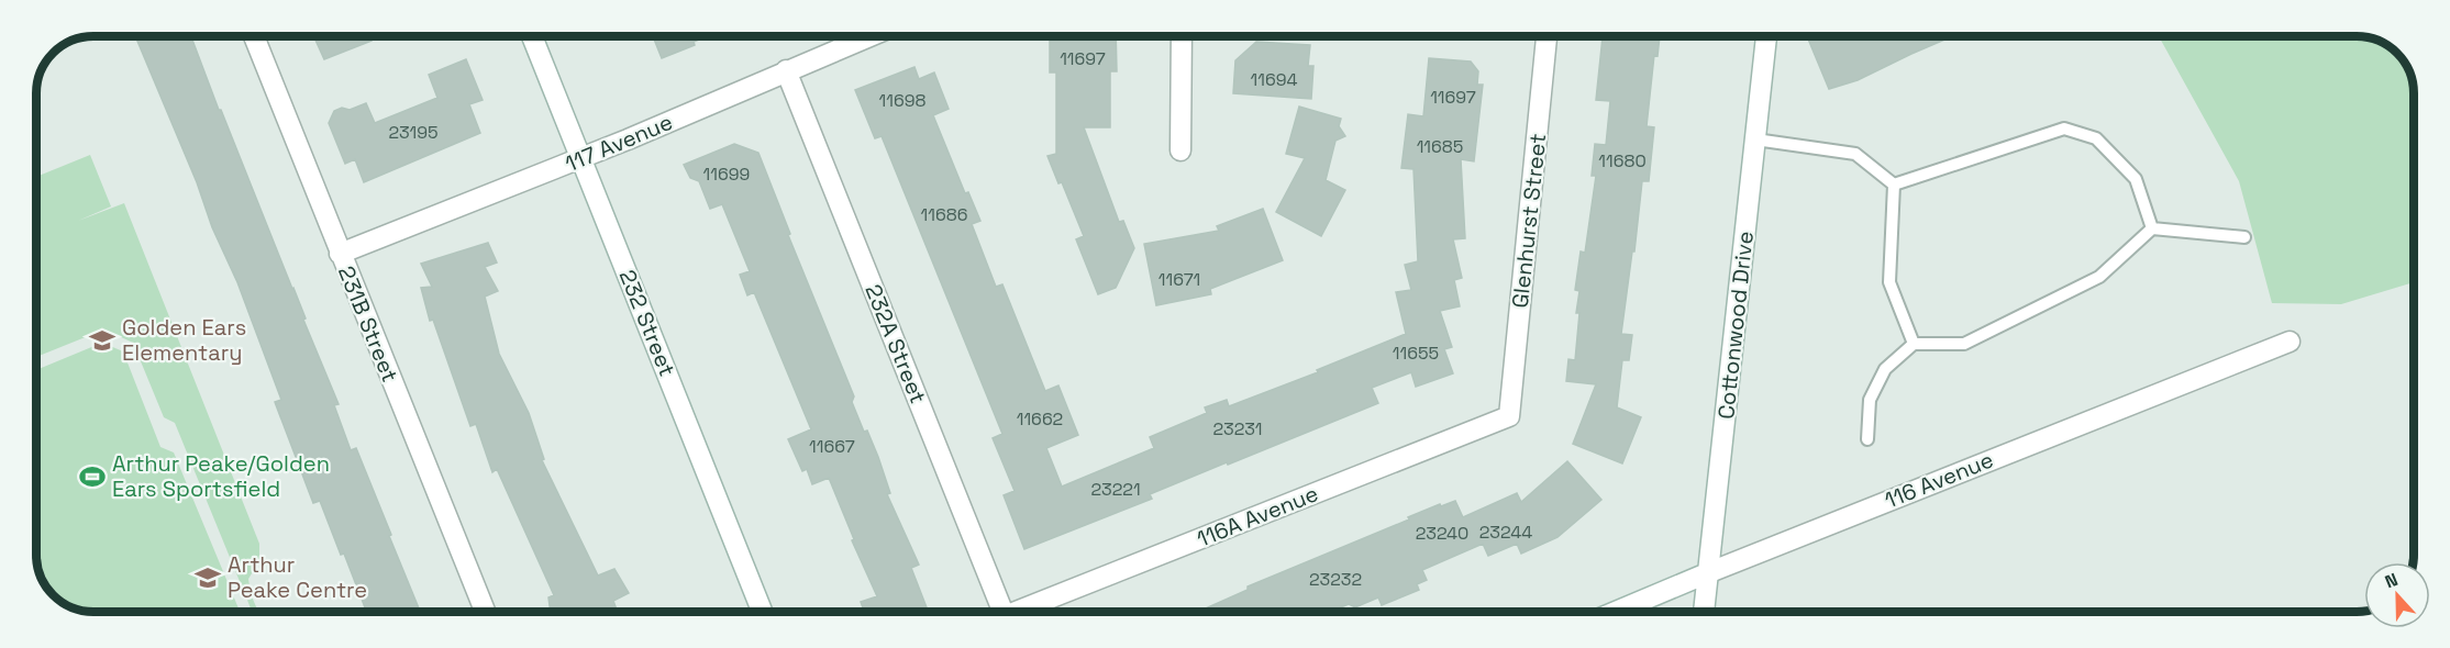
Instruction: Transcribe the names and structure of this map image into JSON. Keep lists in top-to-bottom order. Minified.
{"streets":{"street":["117 Avenue","Glenhurst Street","232 Street","231B Street","Cottonwood Drive","232A Street","116 Avenue","116A Avenue"]},"crossings":[["117 Avenue","232 Street"],["117 Avenue","231B Street"],["117 Avenue","232A Street"],["Glenhurst Street","116A Avenue"],["Cottonwood Drive","116 Avenue"]],"places":{"school or university":["Golden Ears Elementary","Arthur Peake Centre"],"sports":["Arthur Peake/Golden Ears Sportsfield"]},"house_numbers":["11697","11694","11697","11698","23195","11685","11680","11699","11686","11671","11655","11662","23231","11667","23221","23244","23240","23232"],"north":"top"}
